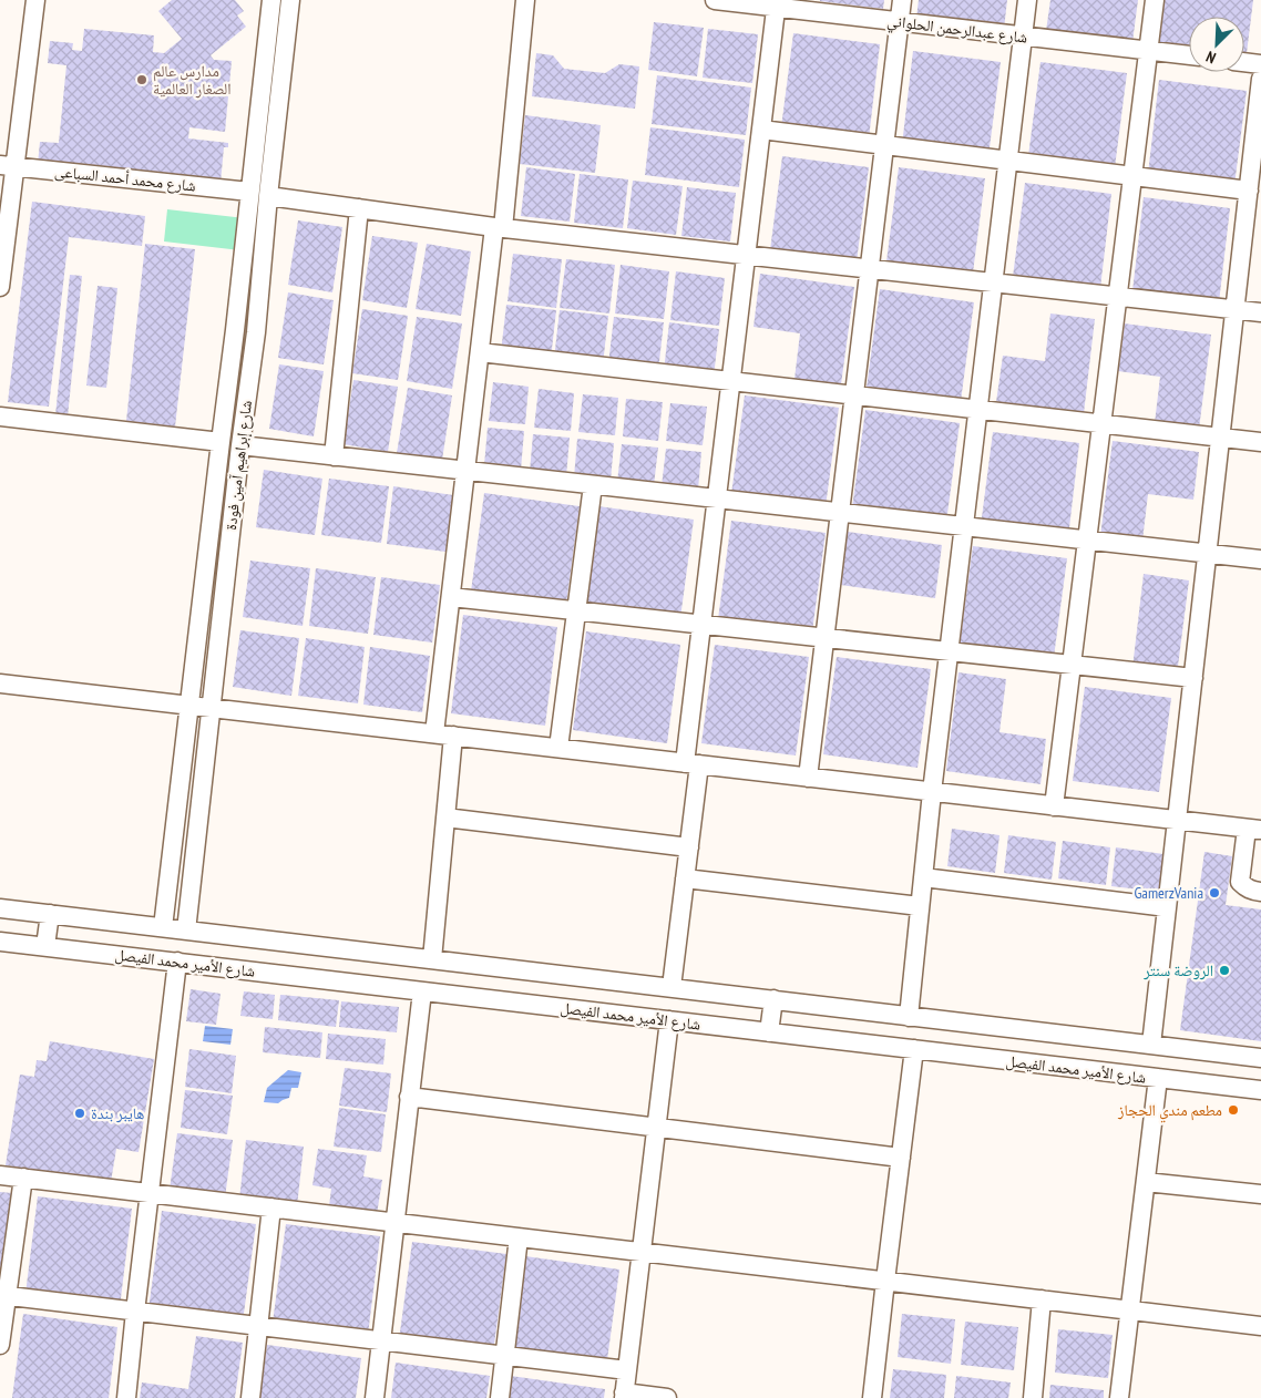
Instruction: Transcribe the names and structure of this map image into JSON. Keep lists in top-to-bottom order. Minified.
{"streets":{"street":["شارع عبدالرحمن الحلواني","شارع محمد أحمد السباعى","شارع إبراهيم آمين فودة","شارع الأمير محمد الفيصل"]},"crossings":[["شارع محمد أحمد السباعى","شارع إبراهيم آمين فودة"],["شارع إبراهيم آمين فودة","شارع الأمير محمد الفيصل"]],"places":["مدارس عالم الصغار العالمية","GamerzVania","الروضة سنتر","مطعم مندي الحجاز","هايبر بندة"],"north":"bottom left"}
